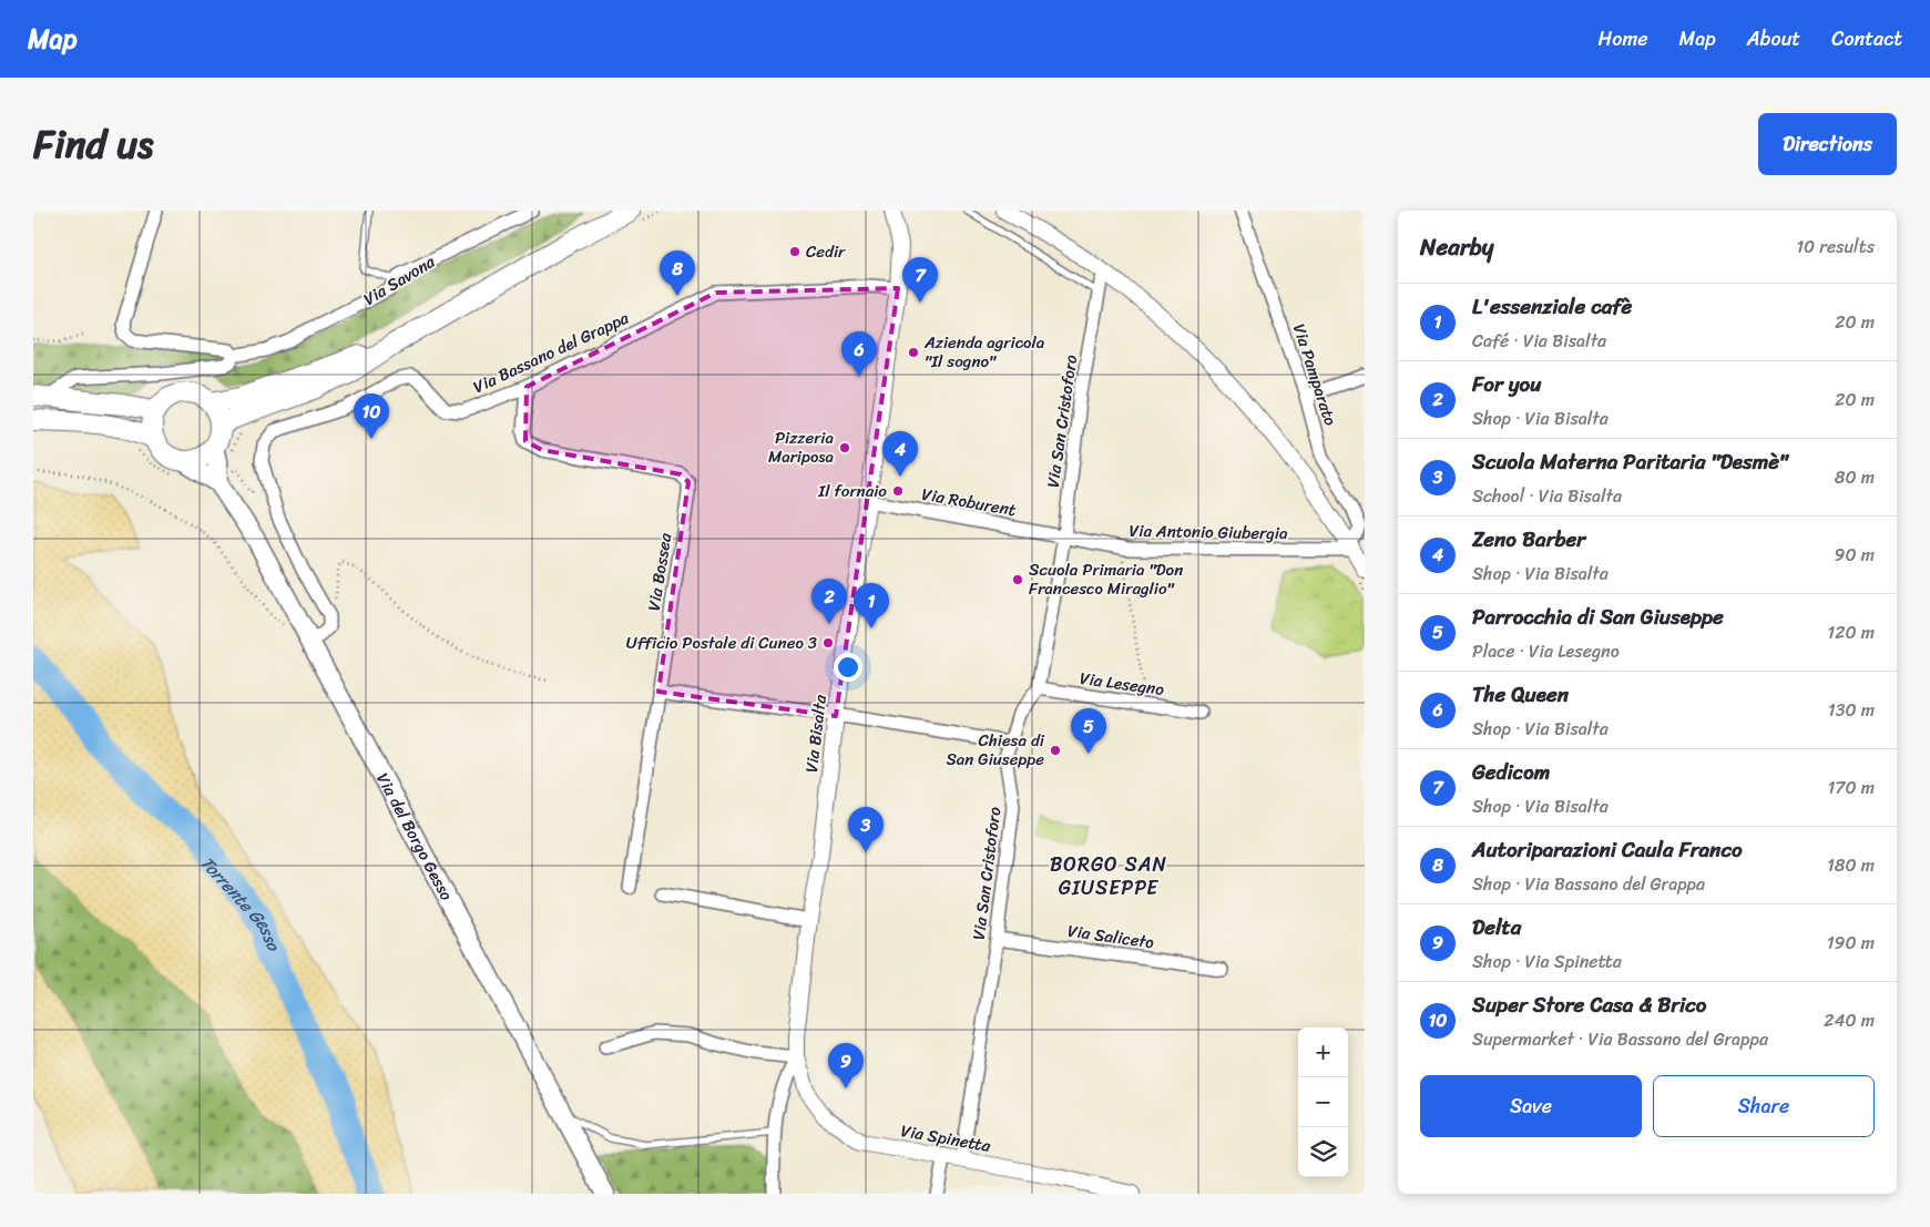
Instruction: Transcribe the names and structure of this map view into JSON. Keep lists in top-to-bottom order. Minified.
{"streets":{"main road":["Via Savona","Via del Borgo Gesso"],"street":["Via Bassano del Grappa","Via Pamparato","Via San Cristoforo","Via Roburent","Via Antonio Giubergia","Via Bossea","Via Lesegno","Via Bisalta","Via Saliceto","Via Spinetta"]},"crossings":[["Via Savona","Via del Borgo Gesso"],["Via Bassano del Grappa","Via Bossea"],["Via Bassano del Grappa","Via Bisalta"],["Via Pamparato","Via Antonio Giubergia"],["Via San Cristoforo","Via Roburent"],["Via San Cristoforo","Via Antonio Giubergia"],["Via San Cristoforo","Via Lesegno"],["Via San Cristoforo","Via Saliceto"],["Via San Cristoforo","Via Spinetta"],["Via Roburent","Via Antonio Giubergia"],["Via Roburent","Via Bisalta"],["Via Bisalta","Via Spinetta"]],"districts":["BORGO SAN GIUSEPPE"],"water":["Torrente Gesso"],"places":["Cedir","Azienda agricola \"Il sogno\"","Pizzeria Mariposa","Il fornaio","Scuola Primaria \"Don Francesco Miraglio\"","Ufficio Postale di Cuneo 3","Chiesa di San Giuseppe"],"page":{"header":"Map","nav":["Home","Map","About","Contact"],"title":"Find us","buttons":["Directions",["Save","Share"]],"heading":["Nearby","10 results"],"pins":["8","7","6","10","4","2","1","5","3","9"],"list":[{"mark":"1","name":"L'essenziale cafè","note":"Café · Via Bisalta","value":"20 m"},{"mark":"2","name":"For you","note":"Shop · Via Bisalta","value":"20 m"},{"mark":"3","name":"Scuola Materna Paritaria \"Desmè\"","note":"School · Via Bisalta","value":"80 m"},{"mark":"4","name":"Zeno Barber","note":"Shop · Via Bisalta","value":"90 m"},{"mark":"5","name":"Parrocchia di San Giuseppe","note":"Place · Via Lesegno","value":"120 m"},{"mark":"6","name":"The Queen","note":"Shop · Via Bisalta","value":"130 m"},{"mark":"7","name":"Gedicom","note":"Shop · Via Bisalta","value":"170 m"},{"mark":"8","name":"Autoriparazioni Caula Franco","note":"Shop · Via Bassano del Grappa","value":"180 m"},{"mark":"9","name":"Delta","note":"Shop · Via Spinetta","value":"190 m"},{"mark":"10","name":"Super Store Casa & Brico","note":"Supermarket · Via Bassano del Grappa","value":"240 m"}],"map_buttons":["+","−"]}}
